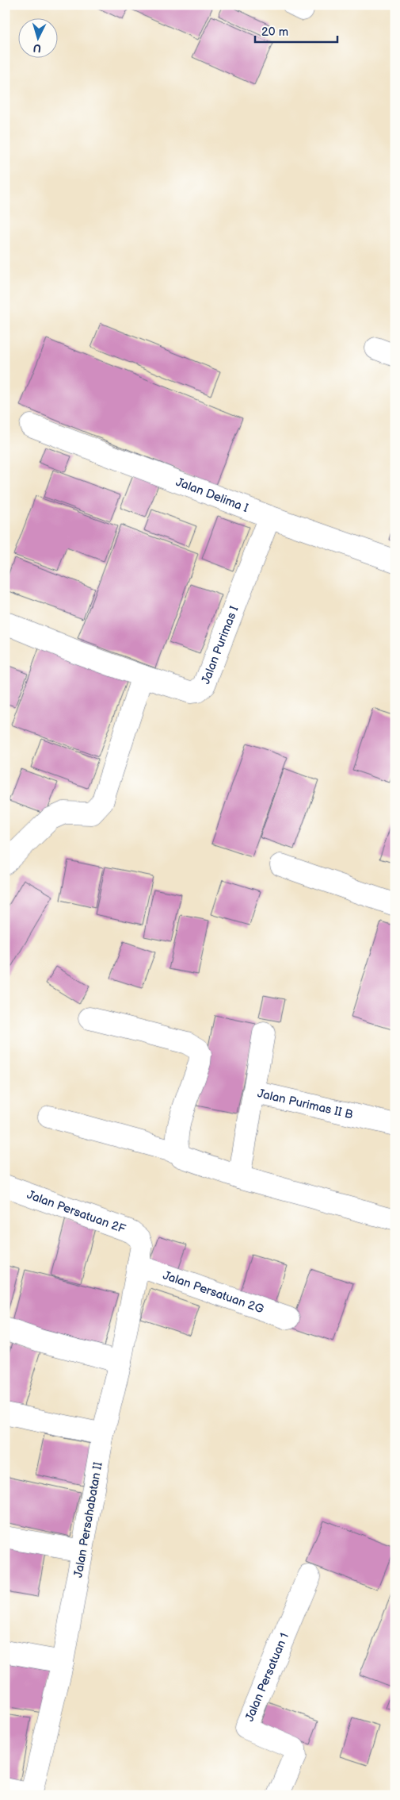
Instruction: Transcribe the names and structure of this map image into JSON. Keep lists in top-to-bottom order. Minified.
{"streets":{"street":["Jalan Delima I","Jalan Purimas I","Jalan Purimas II B","Jalan Persatuan 2F","Jalan Persatuan 2G","Jalan Persahabatan II","Jalan Persatuan 1"]},"crossings":[["Jalan Delima I","Jalan Purimas I"],["Jalan Persatuan 2F","Jalan Persahabatan II"],["Jalan Persatuan 2G","Jalan Persahabatan II"]],"scale_bar":"20 m","north":"bottom"}
